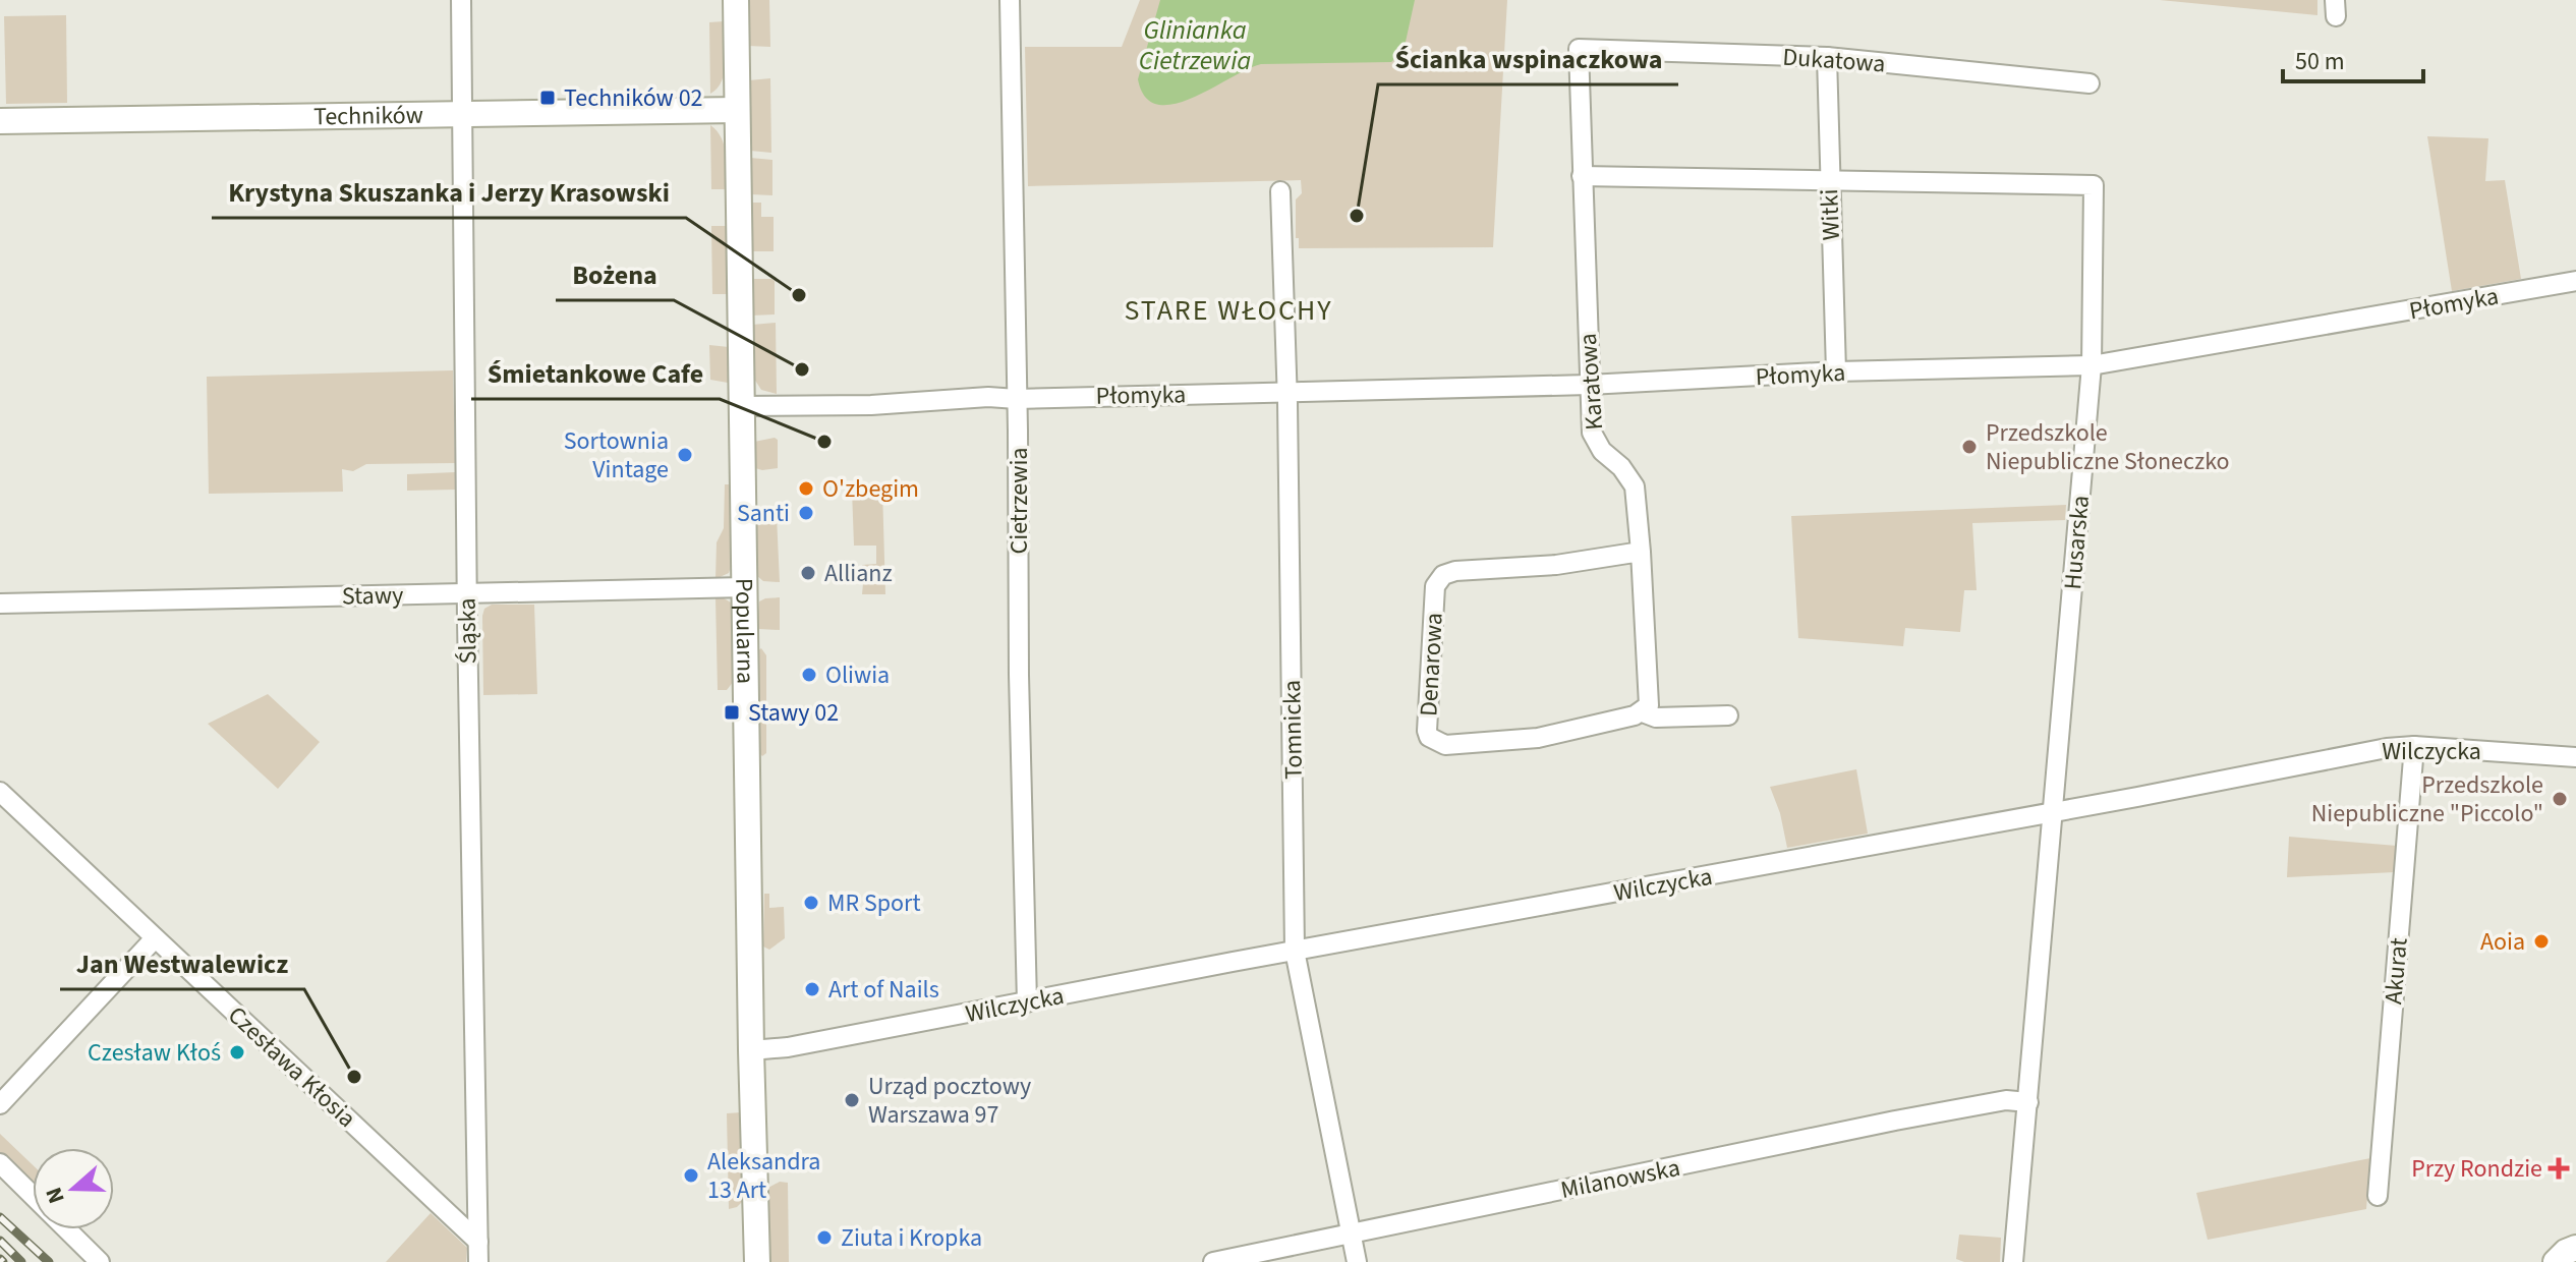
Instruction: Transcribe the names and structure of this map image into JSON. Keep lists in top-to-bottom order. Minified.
{"streets":{"street":["Dukatowa","Techników","Witki","Płomyka","Karatowa","Cietrzewia","Husarska","Stawy","Śląska","Popularna","Denarowa","Tomnicka","Wilczycka","Akurat","Czesława Kłosia","Milanowska"]},"crossings":[["Dukatowa","Witki"],["Dukatowa","Karatowa"],["Techników","Śląska"],["Techników","Popularna"],["Witki","Płomyka"],["Witki","Husarska"],["Płomyka","Karatowa"],["Płomyka","Cietrzewia"],["Płomyka","Husarska"],["Płomyka","Popularna"],["Płomyka","Tomnicka"],["Karatowa","Husarska"],["Karatowa","Denarowa"],["Cietrzewia","Wilczycka"],["Husarska","Wilczycka"],["Husarska","Milanowska"],["Stawy","Śląska"],["Stawy","Popularna"],["Śląska","Czesława Kłosia"],["Popularna","Wilczycka"],["Tomnicka","Wilczycka"],["Tomnicka","Milanowska"],["Wilczycka","Akurat"]],"districts":["STARE WŁOCHY"],"water":["Glinianka Cietrzewia"],"places":{"transit":["Techników 02","Stawy 02"],"other":["Ścianka wspinaczkowa","Krystyna Skuszanka i Jerzy Krasowski","Bożena","Śmietankowe Cafe","Przedszkole Niepubliczne Słoneczko","Sortownia Vintage","O'zbegim","Santi","Allianz","Oliwia","Przedszkole Niepubliczne \"Piccolo\"","MR Sport","Aoia","Art of Nails","Czesław Kłoś","Jan Westwalewicz","Urząd pocztowy Warszawa 97","Aleksandra 13 Art","Ziuta i Kropka"],"health":["Przy Rondzie"]},"scale_bar":"50 m","north":"left"}
